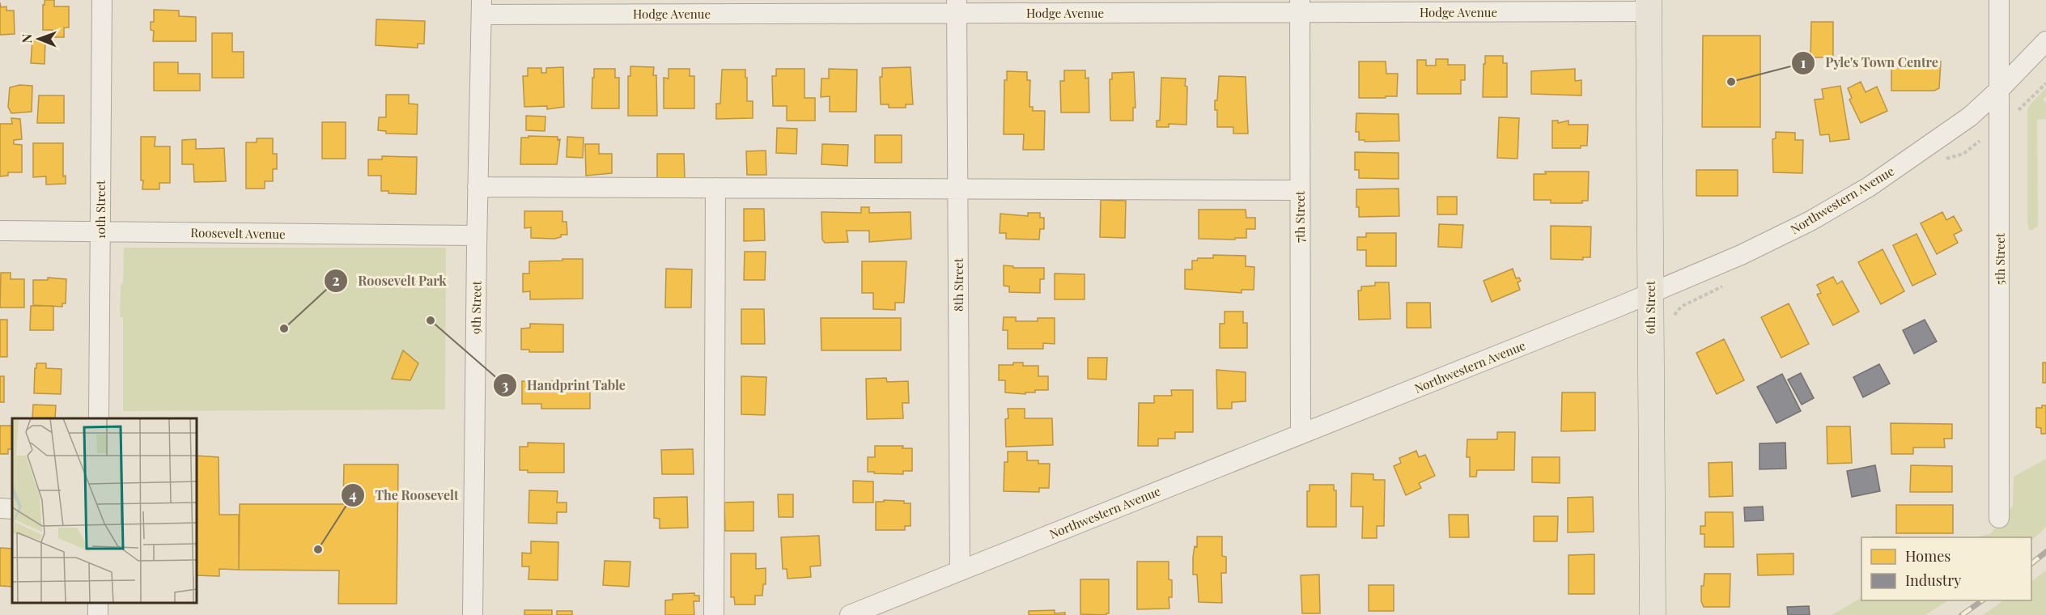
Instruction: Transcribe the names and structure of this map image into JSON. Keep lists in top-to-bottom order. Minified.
{"streets":{"main road":["6th Street"],"street":["Hodge Avenue","Northwestern Avenue","10th Street","7th Street","Roosevelt Avenue","5th Street","8th Street","9th Street"]},"crossings":[["Hodge Avenue","7th Street"],["Hodge Avenue","8th Street"],["Hodge Avenue","9th Street"],["Hodge Avenue","6th Street"],["Northwestern Avenue","7th Street"],["Northwestern Avenue","5th Street"],["Northwestern Avenue","8th Street"],["Northwestern Avenue","6th Street"],["10th Street","Roosevelt Avenue"],["Roosevelt Avenue","9th Street"]],"places":["Pyle's Town Centre","Handprint Table","Roosevelt Park","The Roosevelt"],"legend":["Homes","Industry"],"north":"left"}
